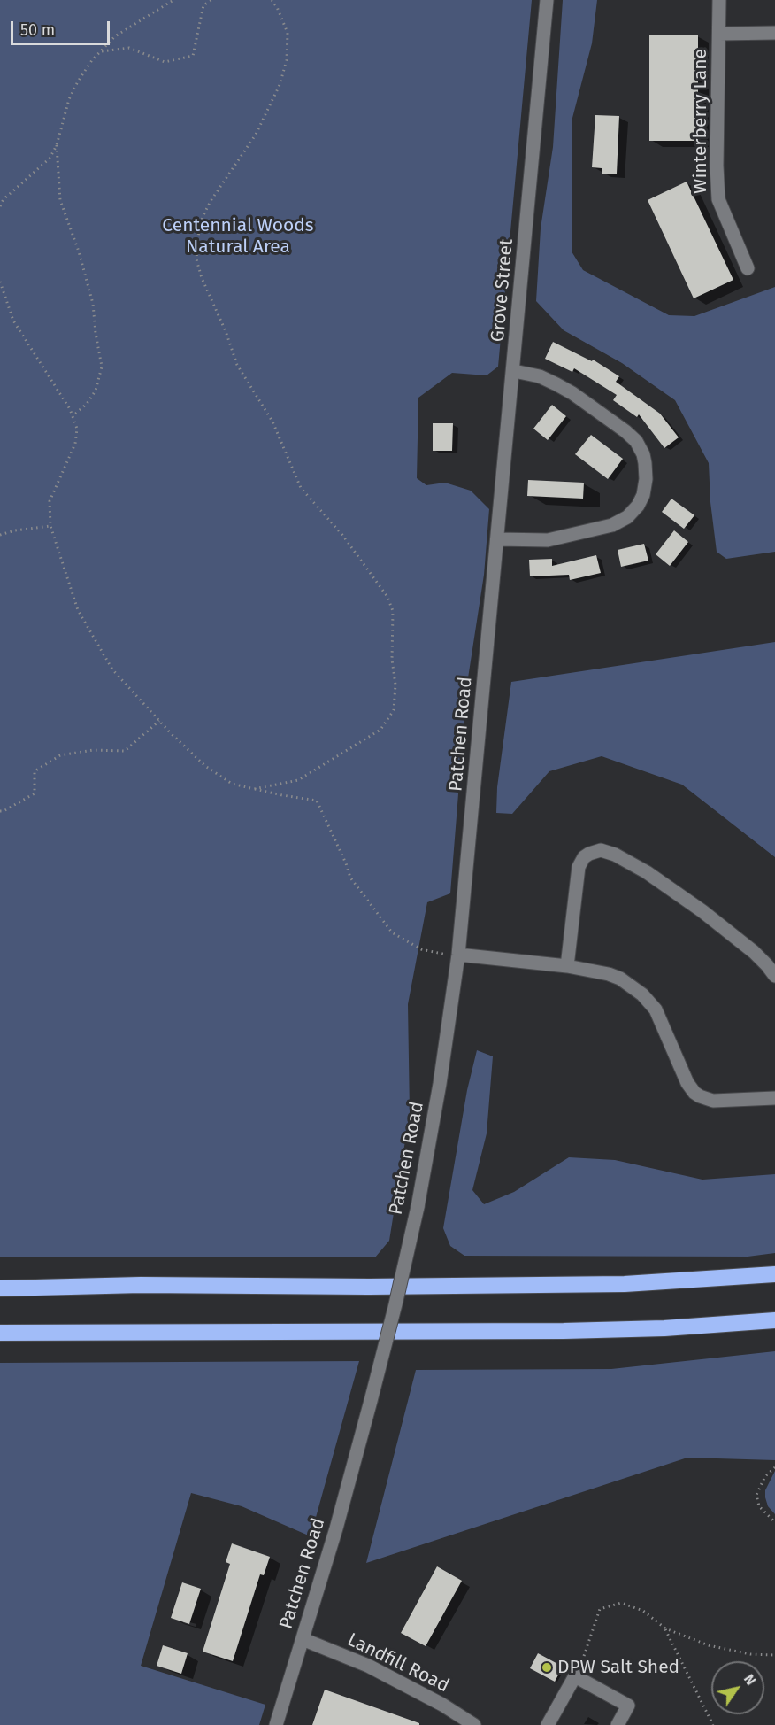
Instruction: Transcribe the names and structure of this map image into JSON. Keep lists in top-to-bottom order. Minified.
{"streets":{"street":["Winterberry Lane","Grove Street","Patchen Road","Landfill Road"]},"crossings":[["Grove Street","Patchen Road"],["Patchen Road","Landfill Road"]],"parks":["Centennial Woods Natural Area"],"places":["DPW Salt Shed"],"scale_bar":"50 m","north":"top right"}
